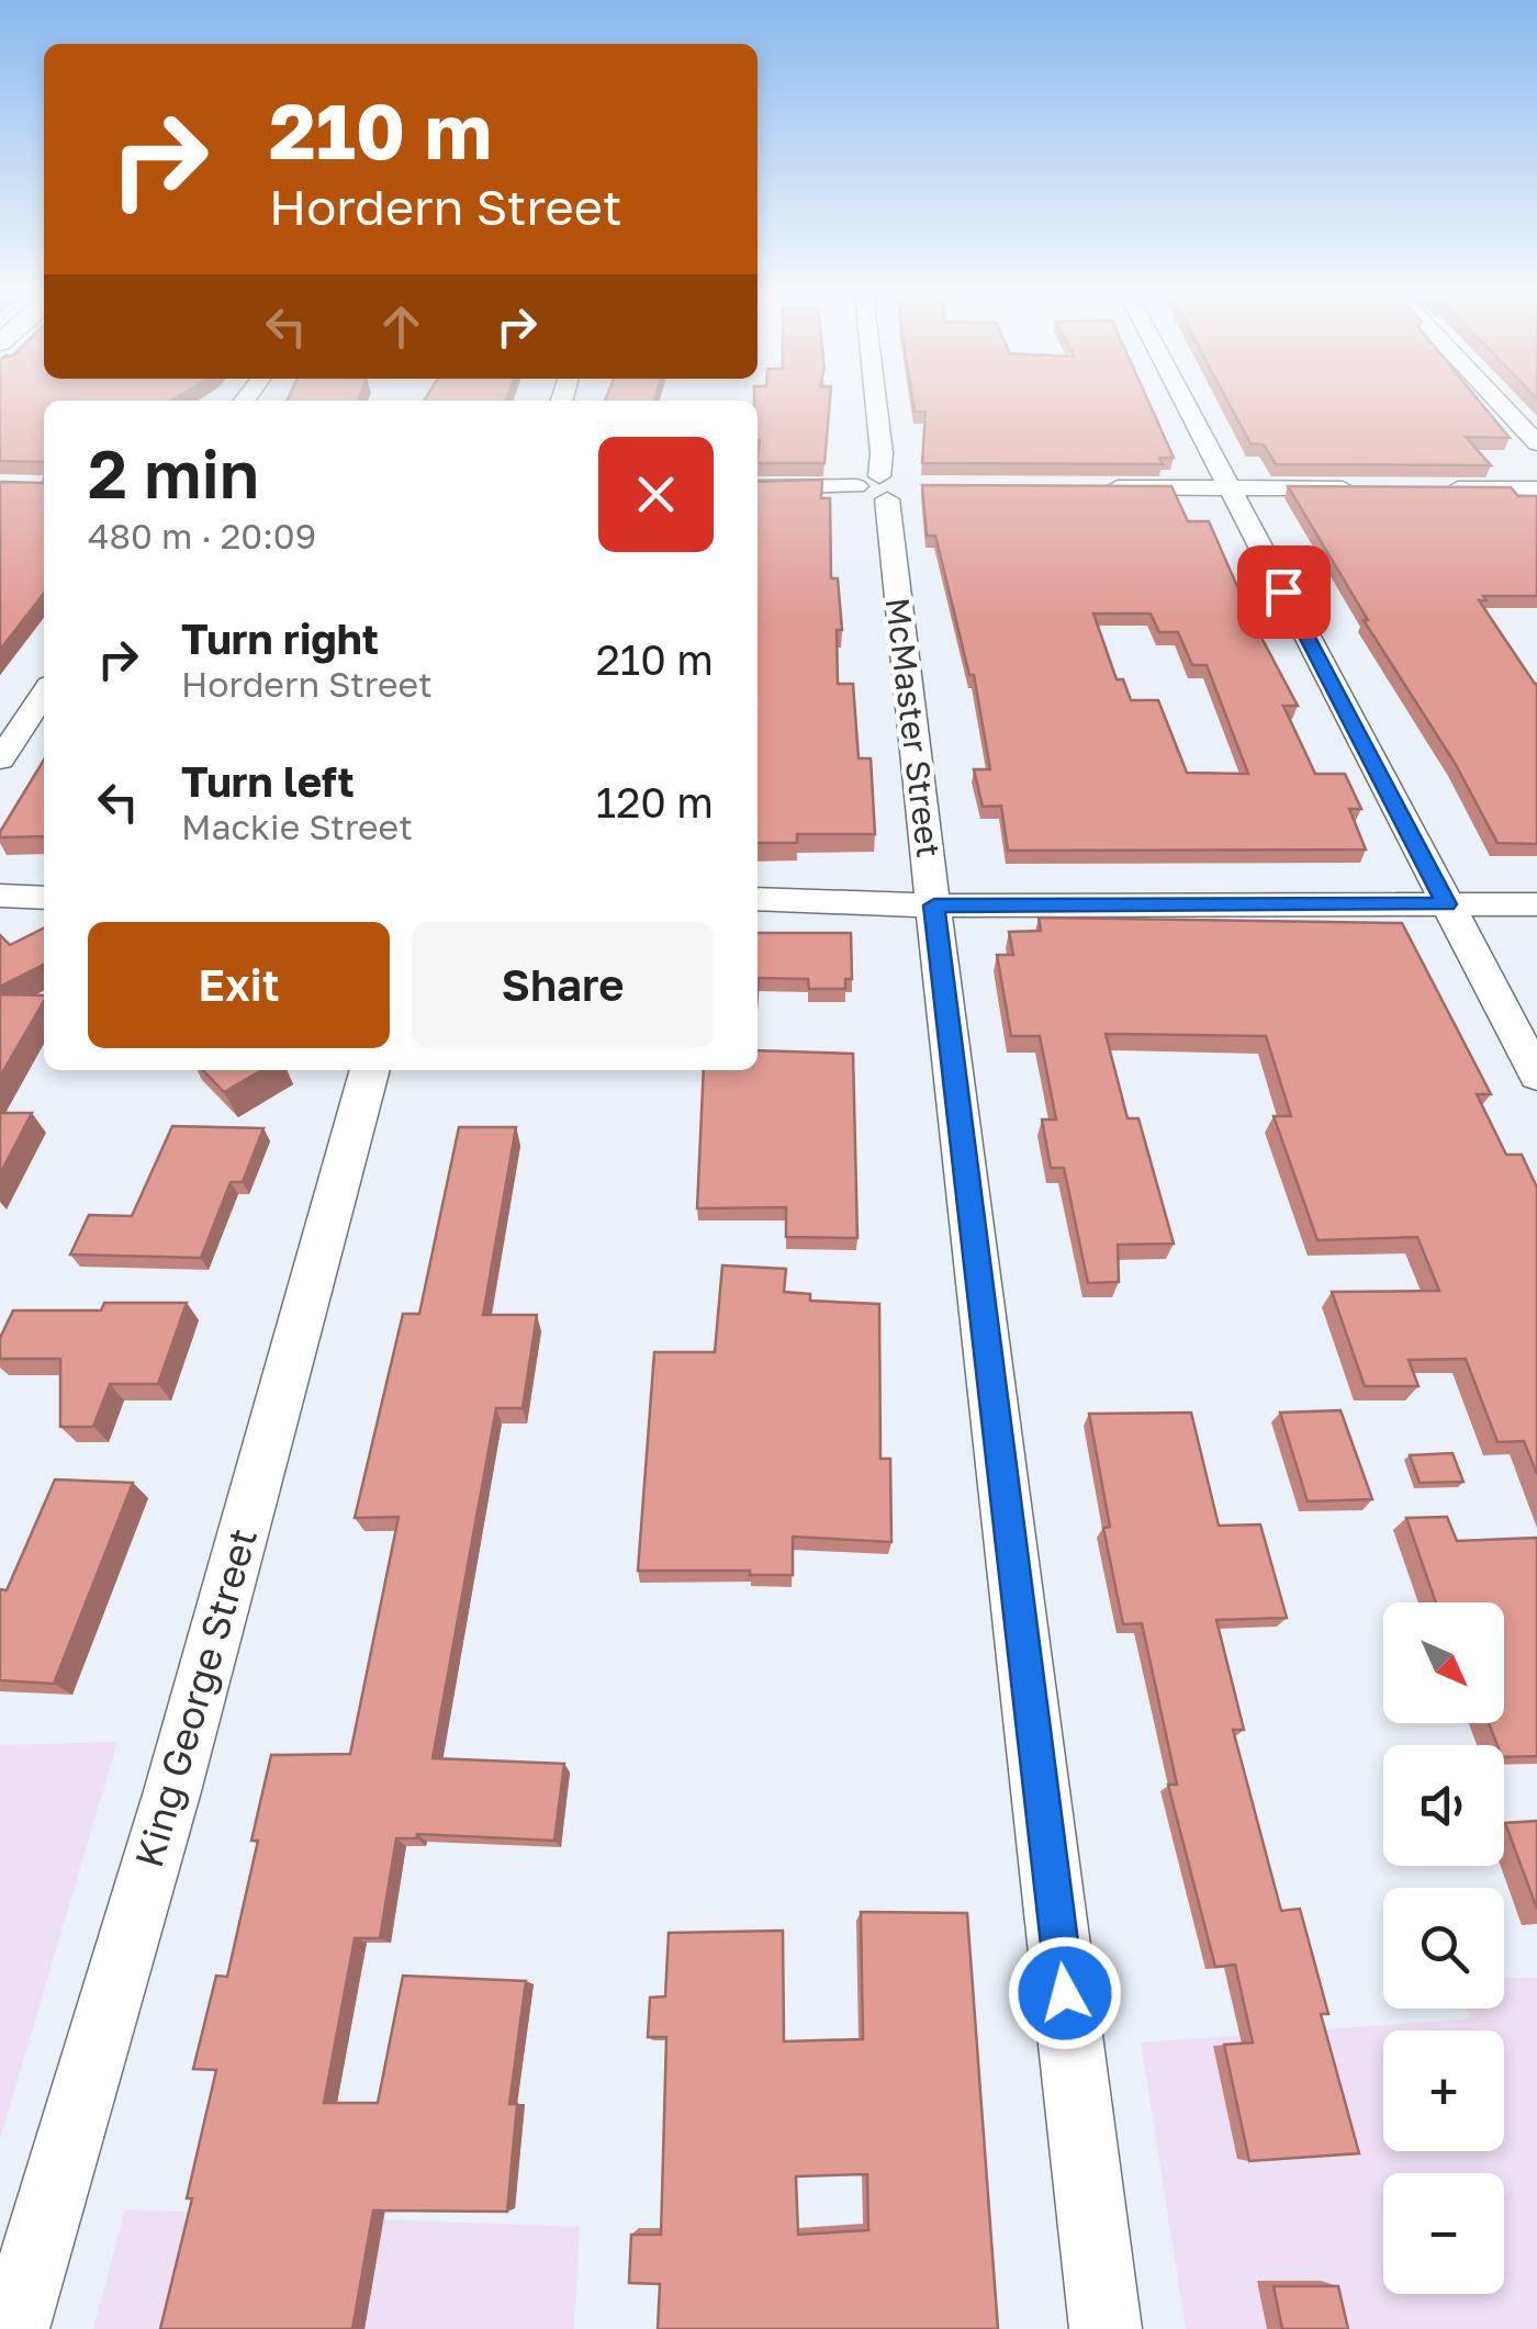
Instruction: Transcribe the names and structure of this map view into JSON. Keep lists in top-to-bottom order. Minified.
{"streets":{"street":["McMaster Street","King George Street"]},"north":"bottom right","page":{"turn":["210 m","Hordern Street"],"heading":["2 min","480 m · 20:09"],"list":[{"name":"Turn right","note":"Hordern Street","value":"210 m"},{"name":"Turn left","note":"Mackie Street","value":"120 m"}],"buttons":["Exit","Share"],"map_buttons":["+","−"]}}
